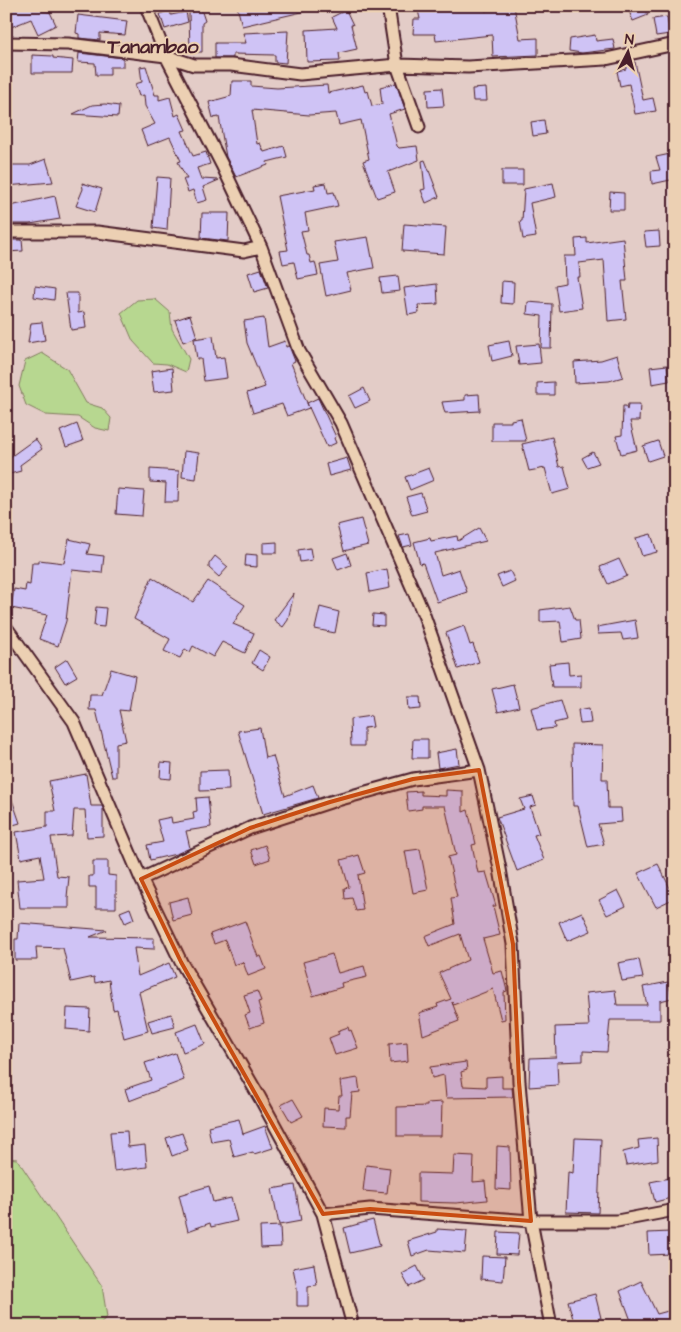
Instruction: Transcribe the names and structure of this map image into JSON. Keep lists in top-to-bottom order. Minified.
{"districts":["Tanambao"],"north":"top"}
